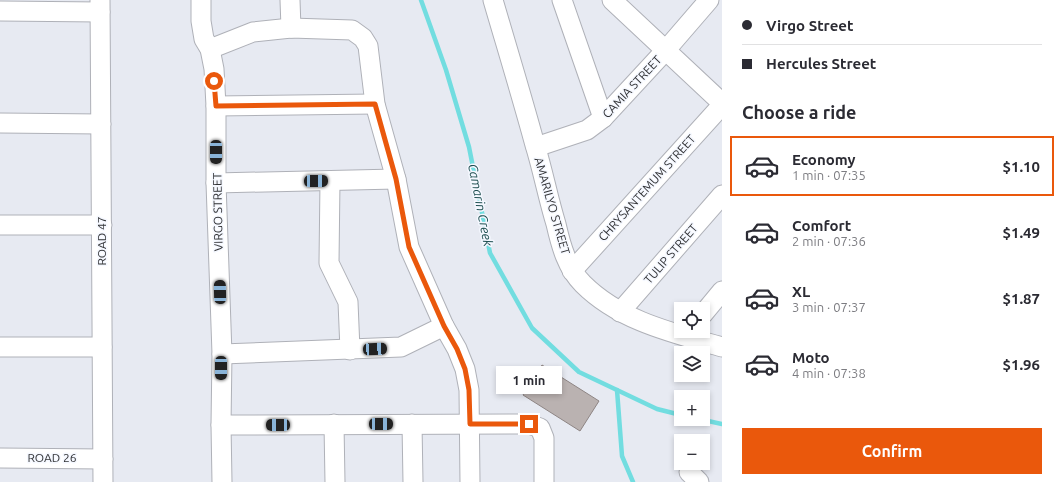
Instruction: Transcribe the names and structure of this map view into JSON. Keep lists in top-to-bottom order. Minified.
{"streets":{"street":["CAMIA STREET","CHRYSANTEMUM STREET","AMARILYO STREET","VIRGO STREET","ROAD 47","TULIP STREET","ROAD 26"]},"crossings":[["CAMIA STREET","AMARILYO STREET"],["CHRYSANTEMUM STREET","AMARILYO STREET"],["AMARILYO STREET","TULIP STREET"],["ROAD 47","ROAD 26"]],"water":["Camarin Creek"],"page":{"banner":["Virgo Street","Hercules Street"],"heading":"Choose a ride","list":[{"name":"Economy","note":"1 min · 07:35","value":"$1.10"},{"name":"Comfort","note":"2 min · 07:36","value":"$1.49"},{"name":"XL","note":"3 min · 07:37","value":"$1.87"},{"name":"Moto","note":"4 min · 07:38","value":"$1.96"}],"map_buttons":["+","−"],"bubble":"1 min","buttons":"Confirm"}}
